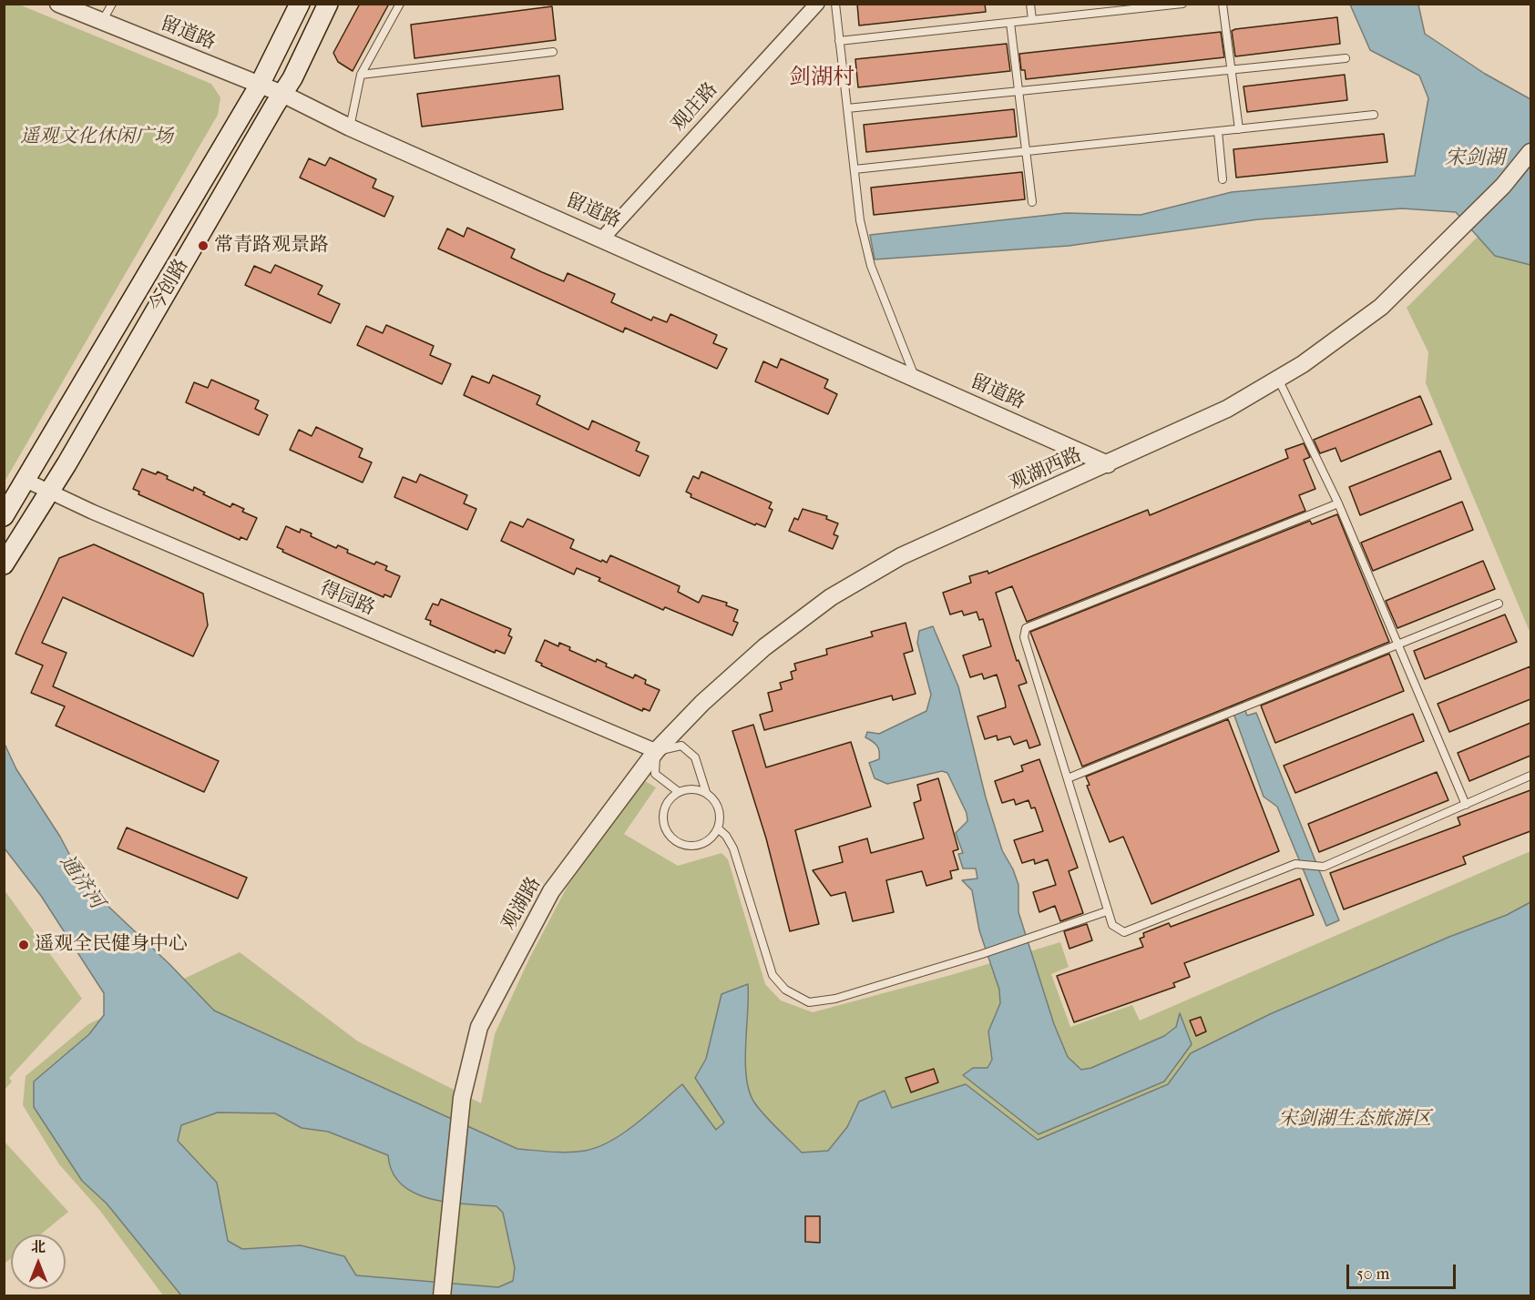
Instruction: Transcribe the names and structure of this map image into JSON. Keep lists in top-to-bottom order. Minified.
{"streets":{"main road":["今创路"],"street":["留道路","观庄路","观湖西路","得园路","观湖路"]},"crossings":[["留道路","观庄路"],["留道路","今创路"],["留道路","观湖西路"],["今创路","得园路"],["观湖西路","得园路"],["观湖西路","观湖路"],["得园路","观湖路"]],"districts":["剑湖村"],"water":["宋剑湖","通济河"],"parks":["遥观文化休闲广场","宋剑湖生态旅游区"],"places":["常青路观景路","遥观全民健身中心"],"scale_bar":"50 m","north":"top"}
